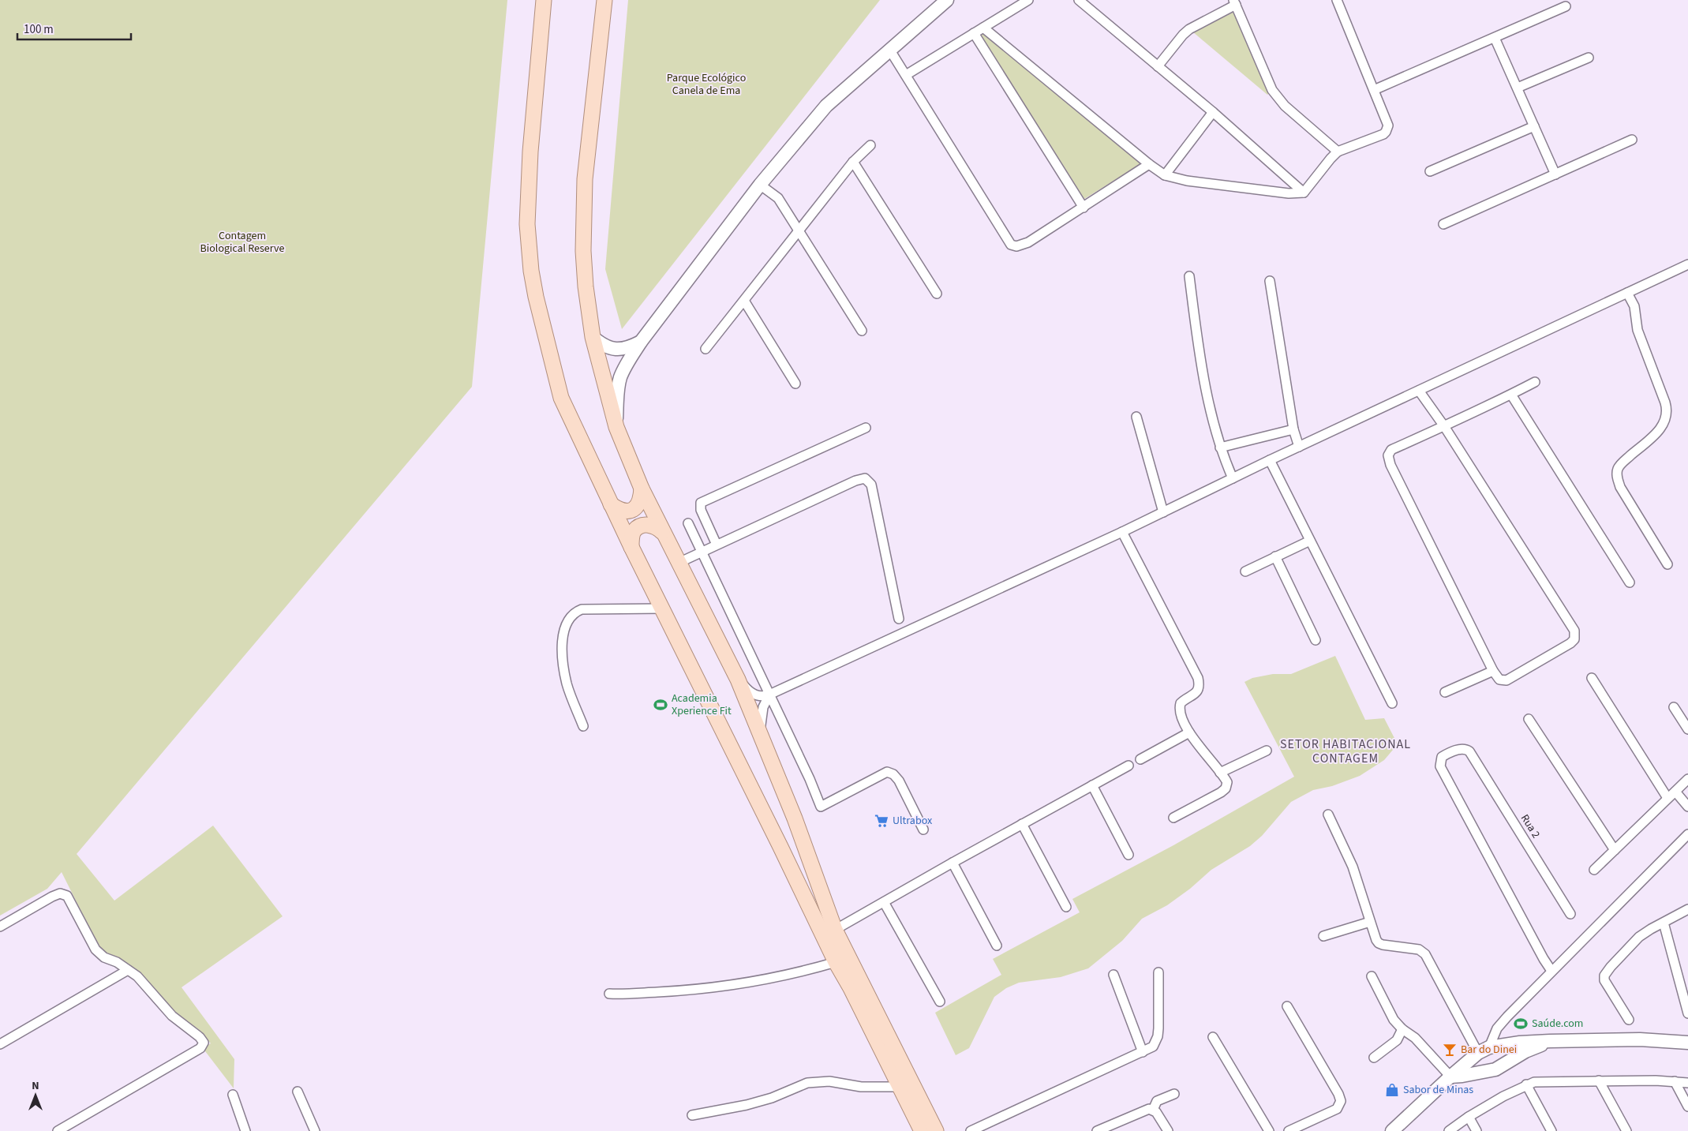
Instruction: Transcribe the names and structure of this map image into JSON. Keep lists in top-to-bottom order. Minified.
{"streets":{"street":["Rua 2"]},"districts":["SETOR HABITACIONAL CONTAGEM"],"parks":["Parque Ecológico Canela de Ema","Contagem Biological Reserve"],"places":{"sports":["Academia Xperience Fit","Saúde.com"],"supermarket":["Ultrabox"],"bar":["Bar do Dinei"],"shop":["Sabor de Minas"]},"scale_bar":"100 m","north":"top"}
